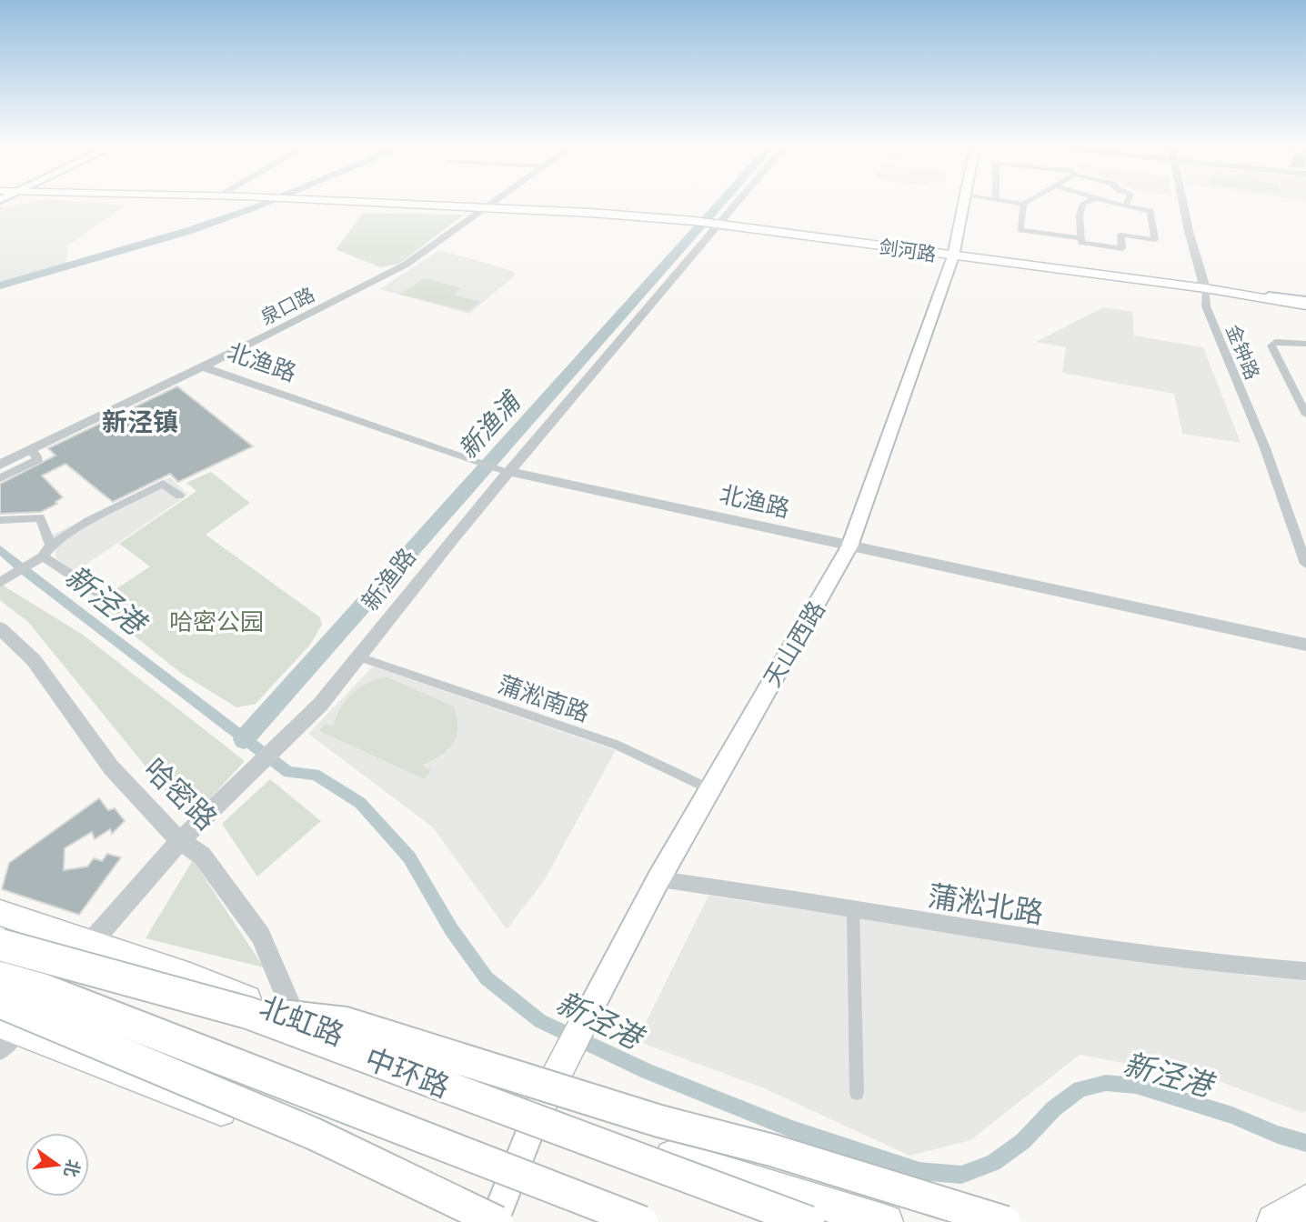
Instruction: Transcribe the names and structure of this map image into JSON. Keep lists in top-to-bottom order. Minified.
{"streets":{"highway":["中环路"],"main road":["剑河路","天山西路","北虹路"],"street":["泉口路","金钟路","北渔路","新渔路","蒲淞南路","哈密路","蒲淞北路"]},"crossings":[["剑河路","泉口路"],["剑河路","金钟路"],["剑河路","新渔路"],["剑河路","天山西路"],["泉口路","北渔路"],["北渔路","新渔路"],["北渔路","天山西路"],["新渔路","蒲淞南路"],["新渔路","哈密路"],["新渔路","北虹路"],["天山西路","蒲淞南路"],["天山西路","蒲淞北路"],["天山西路","北虹路"],["哈密路","北虹路"]],"districts":["新泾镇"],"water":["新渔浦","新泾港"],"parks":["哈密公园"],"north":"right"}
